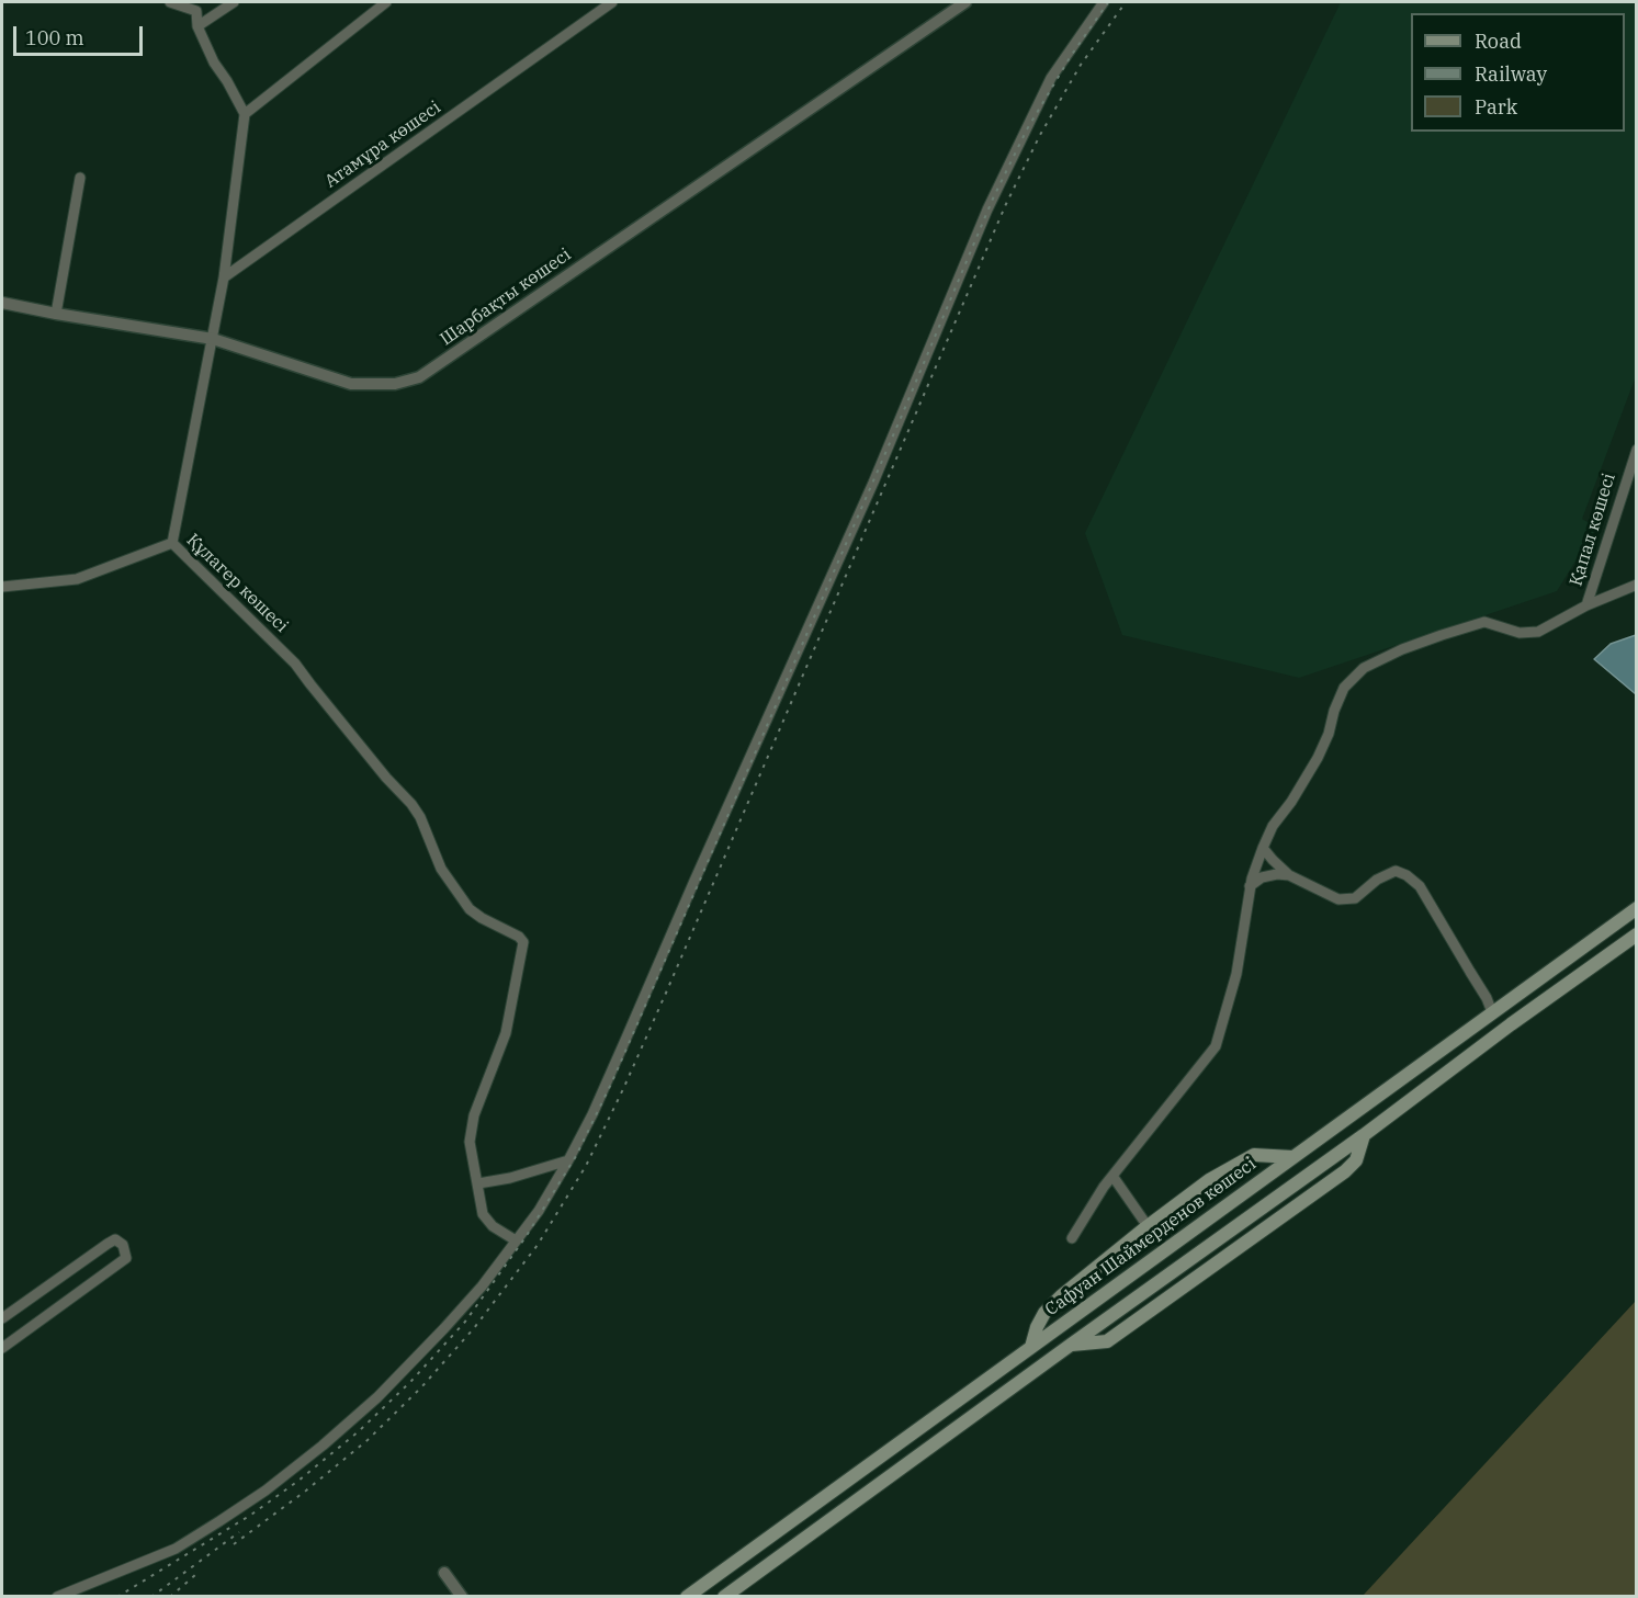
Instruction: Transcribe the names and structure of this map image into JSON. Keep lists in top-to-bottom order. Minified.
{"streets":{"main road":["Сафуан Шаймерденов көшесі"],"street":["Атамұра көшесі","Шарбақты көшесі","Қапал көшесі","Құлагер көшесі"]},"crossings":[["Шарбақты көшесі","Құлагер көшесі"]],"legend":["Road","Railway","Park"],"scale_bar":"100 m"}
